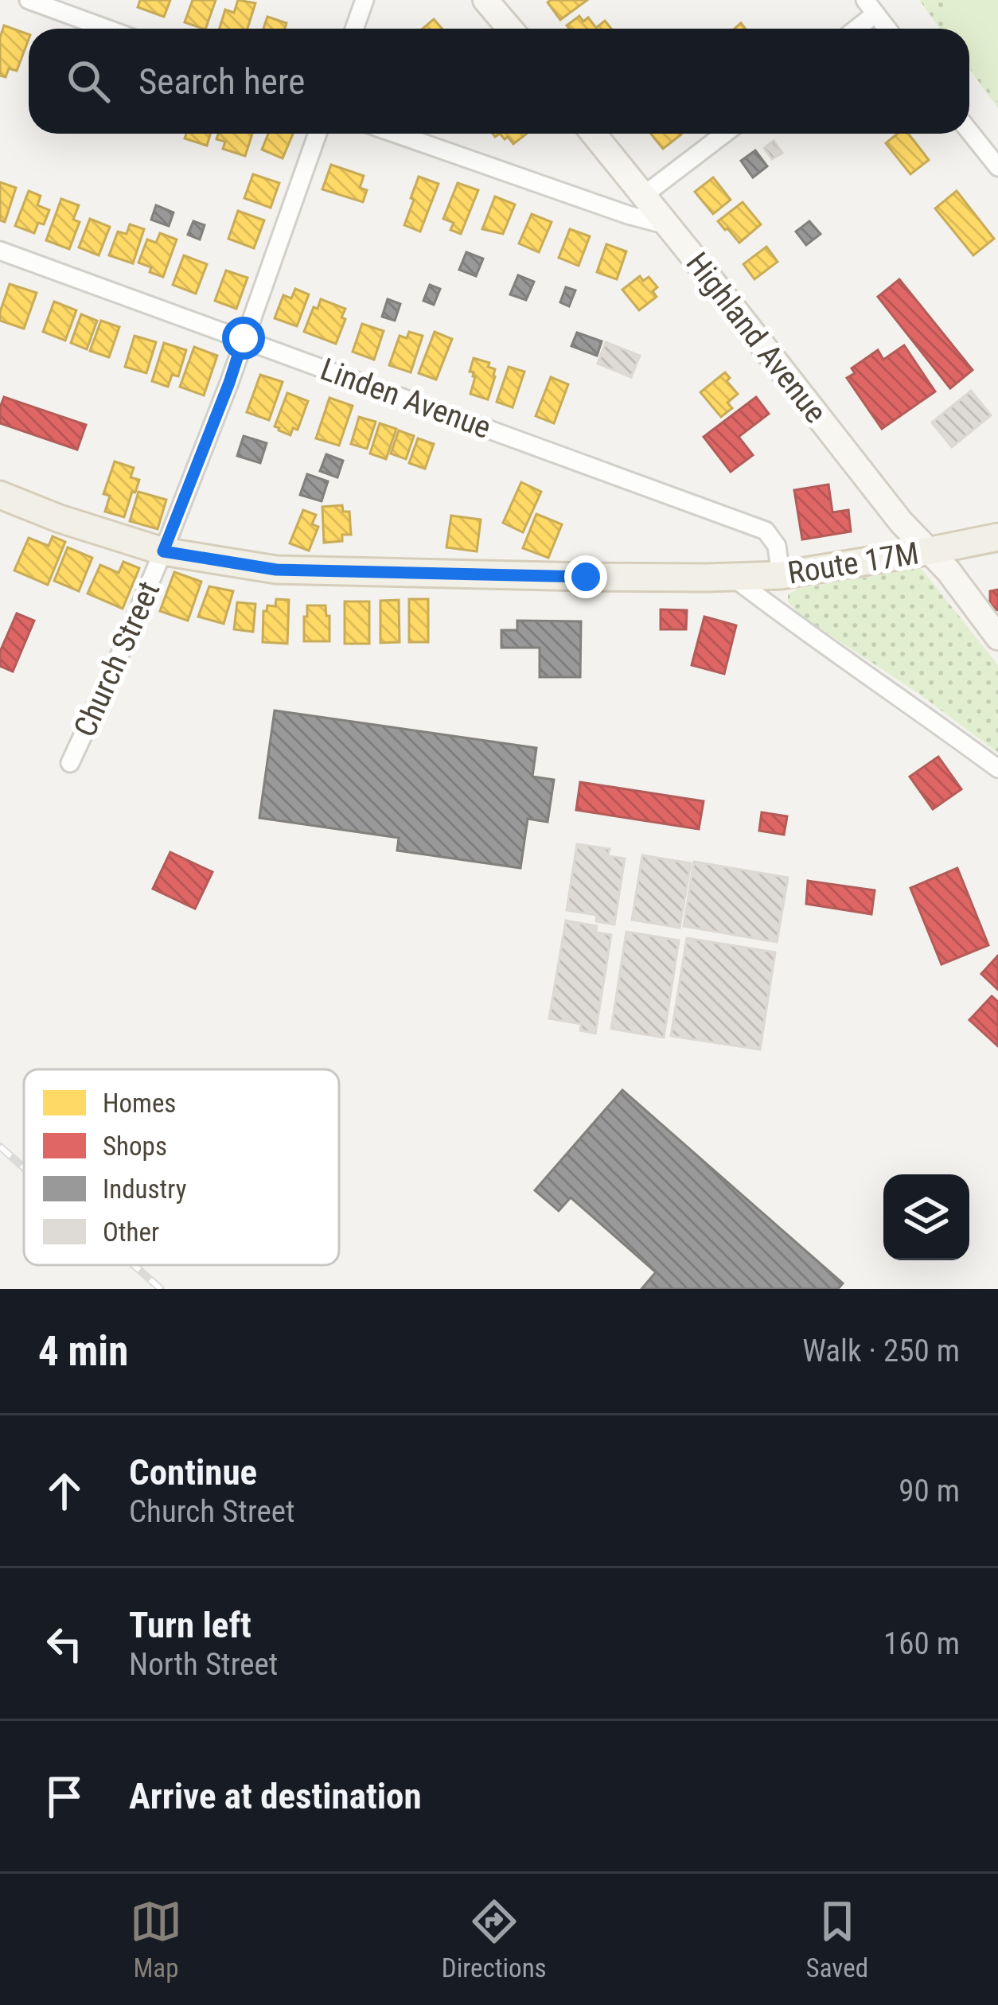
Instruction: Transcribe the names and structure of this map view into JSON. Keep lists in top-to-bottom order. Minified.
{"streets":{"main road":["Route 17M"],"street":["Highland Avenue","Linden Avenue","Church Street"]},"crossings":[["Highland Avenue","Route 17M"],["Linden Avenue","Route 17M"],["Linden Avenue","Church Street"],["Route 17M","Church Street"]],"legend":["Homes","Shops","Industry","Other"],"page":{"search":"Search here","heading":["4 min","Walk · 250 m"],"list":[["Continue","Church Street","90 m"],["Turn left","North Street","160 m"],"Arrive at destination"],"nav":["Map","Directions","Saved"]}}
